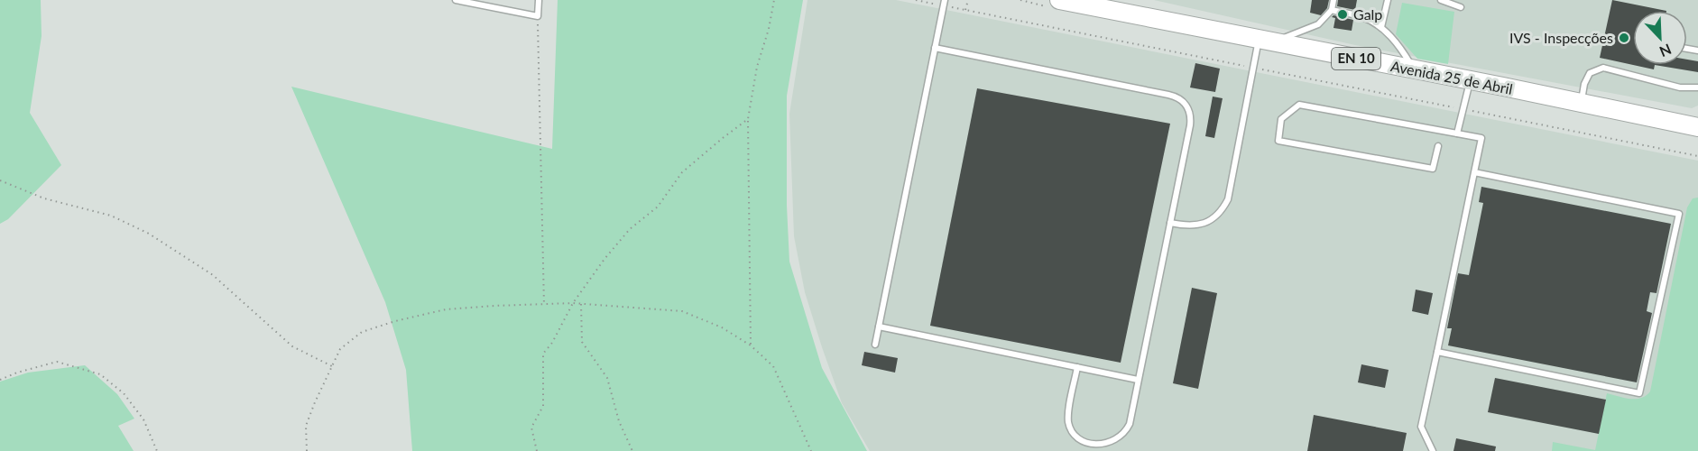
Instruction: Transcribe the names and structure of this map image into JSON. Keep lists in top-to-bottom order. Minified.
{"streets":{"main road":["EN 10","Avenida 25 de Abril"]},"places":["Galp","IVS - Inspecções"],"north":"bottom right"}
